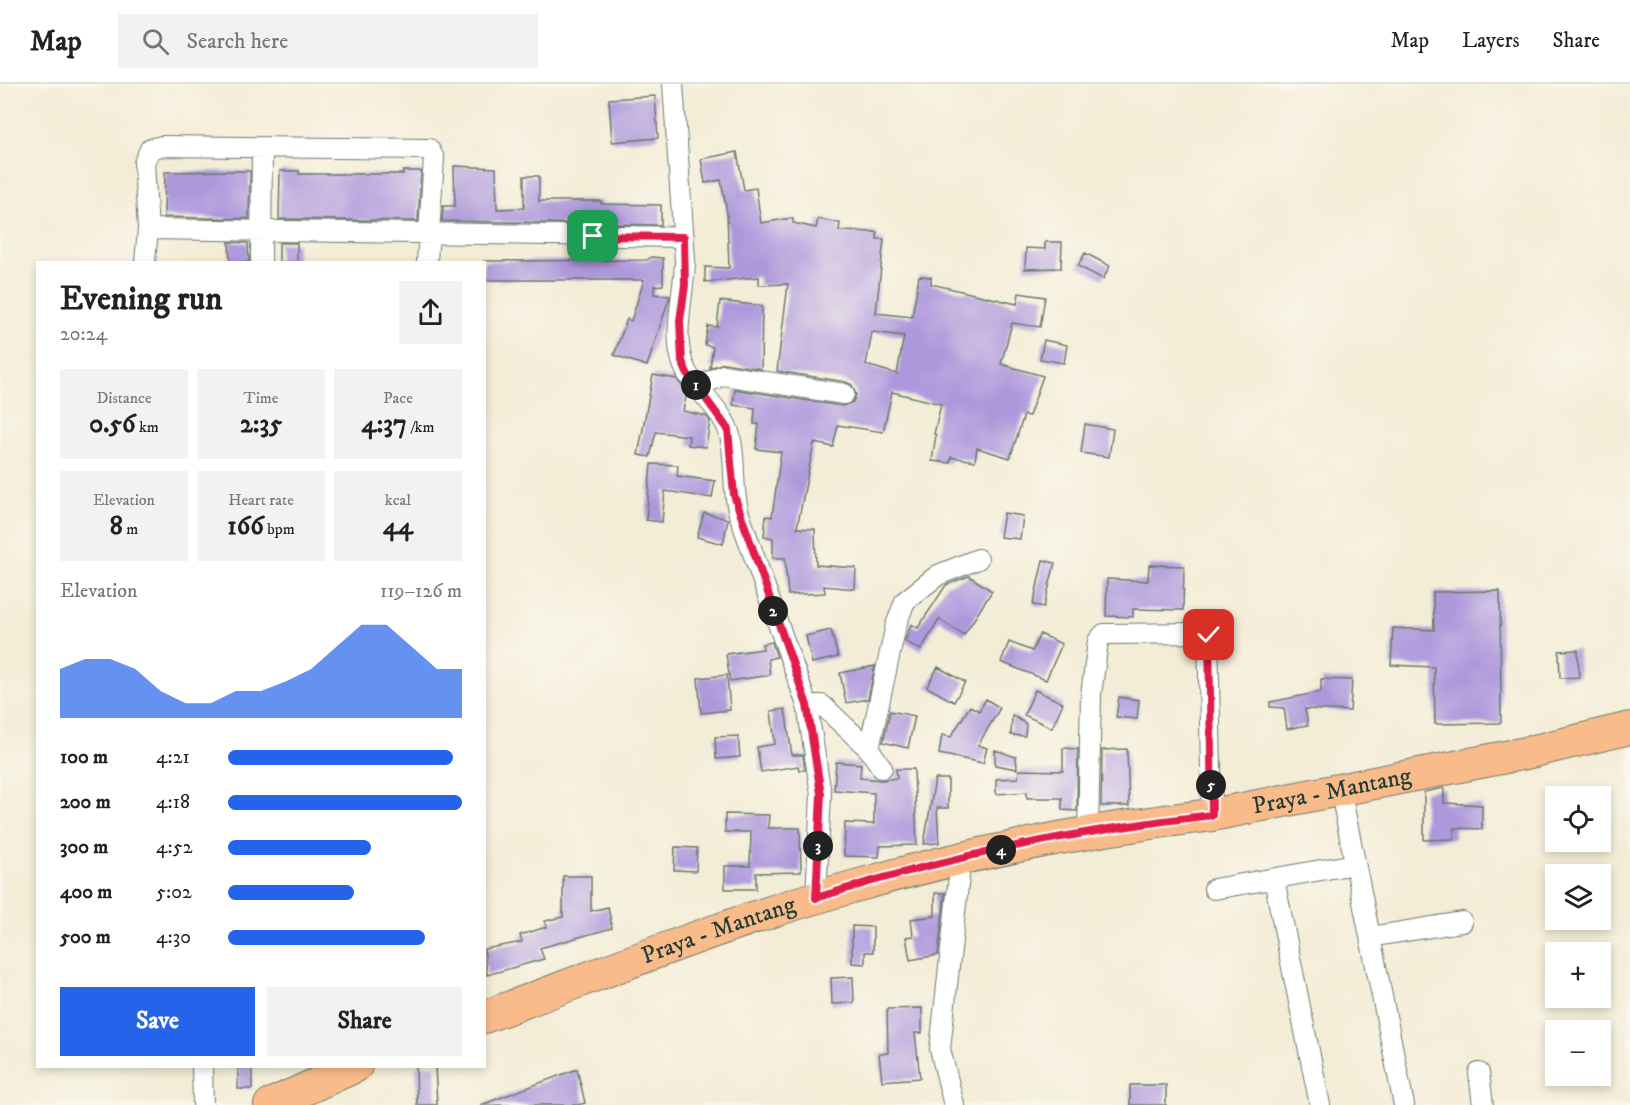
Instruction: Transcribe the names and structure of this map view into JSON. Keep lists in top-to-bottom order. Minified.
{"streets":{"main road":["Praya - Mantang"]},"page":{"header":"Map","search":"Search here","nav":["Map","Layers","Share"],"heading":["Evening run","20:24"],"stats":[["Distance","0.56 km"],["Time","2:35"],["Pace","4:37 /km"],["Elevation","8 m"],["Heart rate","166 bpm"],["kcal","44"]],"pins":["1","2","5","3","4"],"chart":["Elevation","119–126 m"],"list":[{"name":"100 m","note":"4:21"},{"name":"200 m","note":"4:18"},{"name":"300 m","note":"4:52"},{"name":"400 m","note":"5:02"},{"name":"500 m","note":"4:30"}],"map_buttons":["+","−"],"buttons":["Save","Share"]}}
